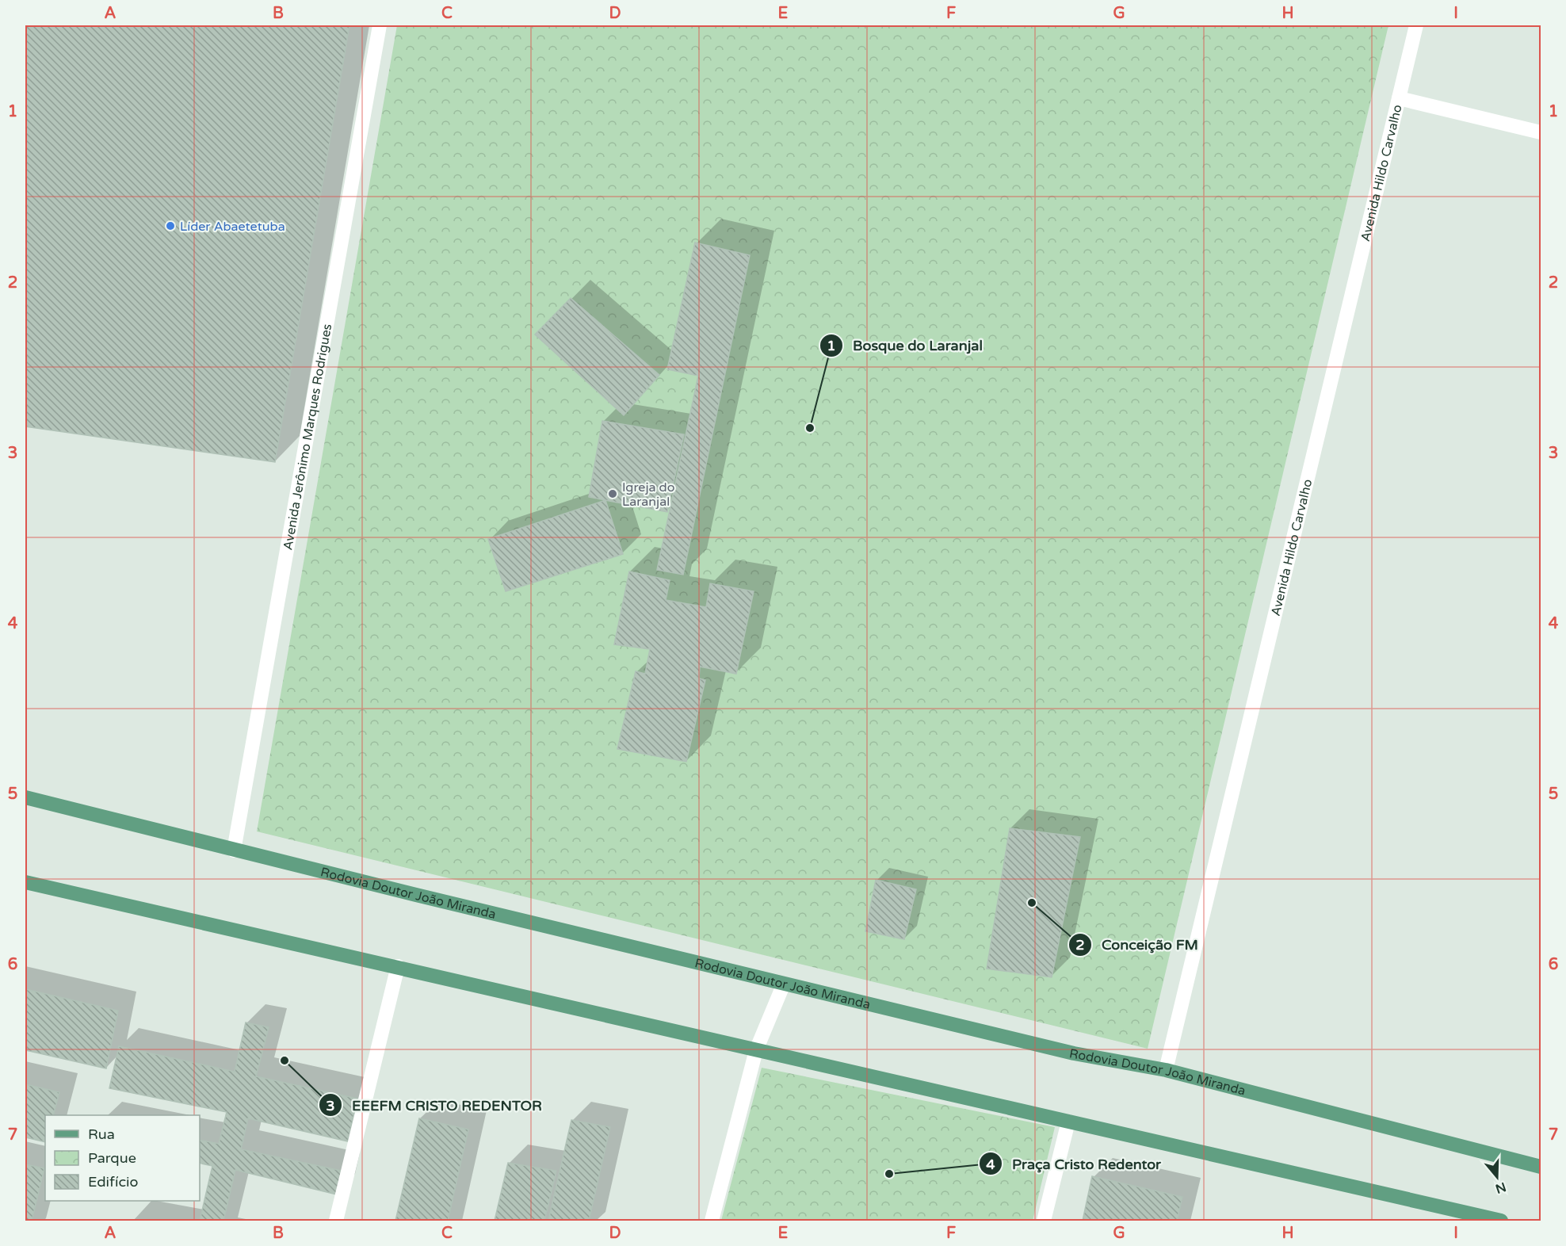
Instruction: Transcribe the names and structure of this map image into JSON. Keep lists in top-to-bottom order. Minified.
{"streets":{"main road":["Rodovia Doutor João Miranda"],"street":["Avenida Hildo Carvalho","Avenida Jerônimo Marques Rodrigues"]},"crossings":[["Avenida Hildo Carvalho","Rodovia Doutor João Miranda"],["Avenida Jerônimo Marques Rodrigues","Rodovia Doutor João Miranda"]],"places":["Líder Abaetetuba","Bosque do Laranjal","Igreja do Laranjal","Conceição FM","EEEFM CRISTO REDENTOR","Praça Cristo Redentor"],"legend":["Rua","Parque","Edifício"],"north":"bottom","grid":{"columns":["A","B","C","D","E","F","G","H","I"],"rows":["1","2","3","4","5","6","7"]}}
